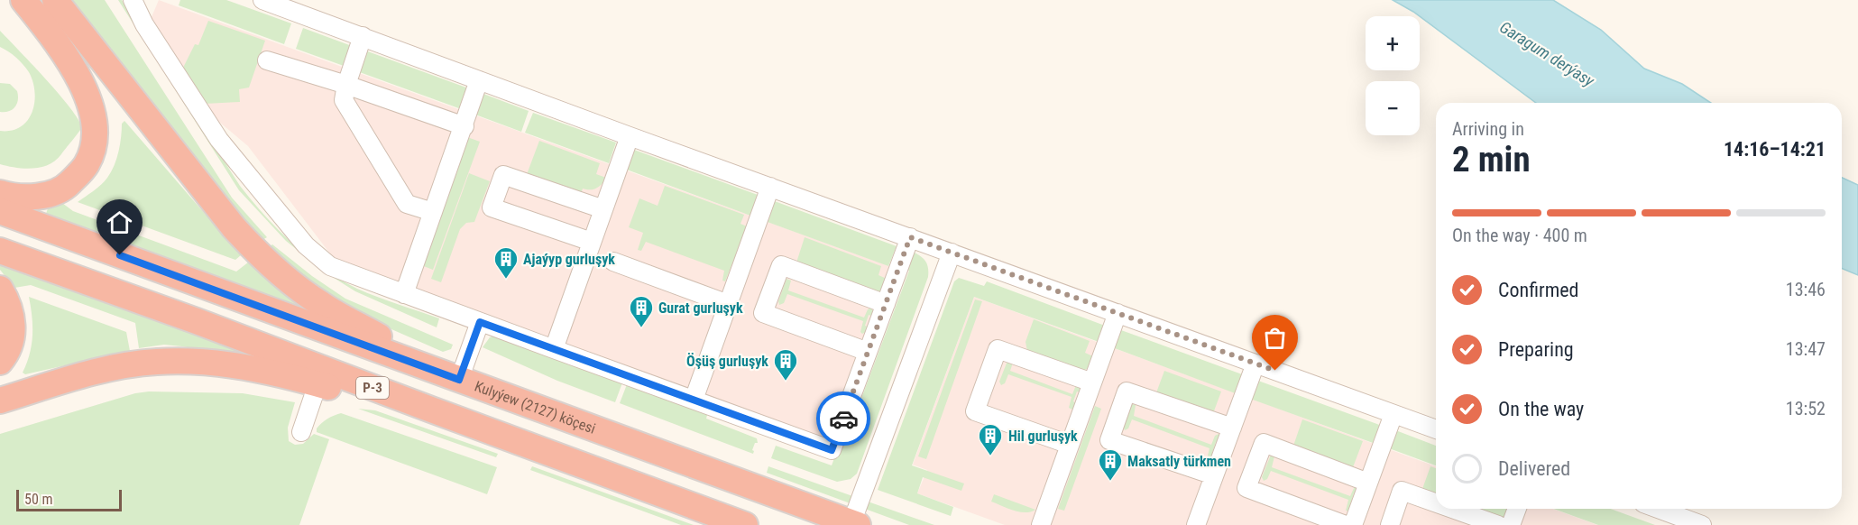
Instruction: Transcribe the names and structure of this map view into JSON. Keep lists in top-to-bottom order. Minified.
{"streets":{"highway":["P-3","Kulyýew (2127) köçesi"]},"water":["Garagum derýasy"],"places":{"building":["Ajaýyp gurluşyk","Gurat gurluşyk","Öşüş gurluşyk","Hil gurluşyk","Maksatly türkmen"]},"scale_bar":"50 m","page":{"map_buttons":["+","−"],"heading":["2 min","Arriving in","14:16–14:21"],"bar":"On the way · 400 m","list":[["Confirmed","13:46"],["Preparing","13:47"],["On the way","13:52"],"Delivered"],"scale":"50 m"}}
